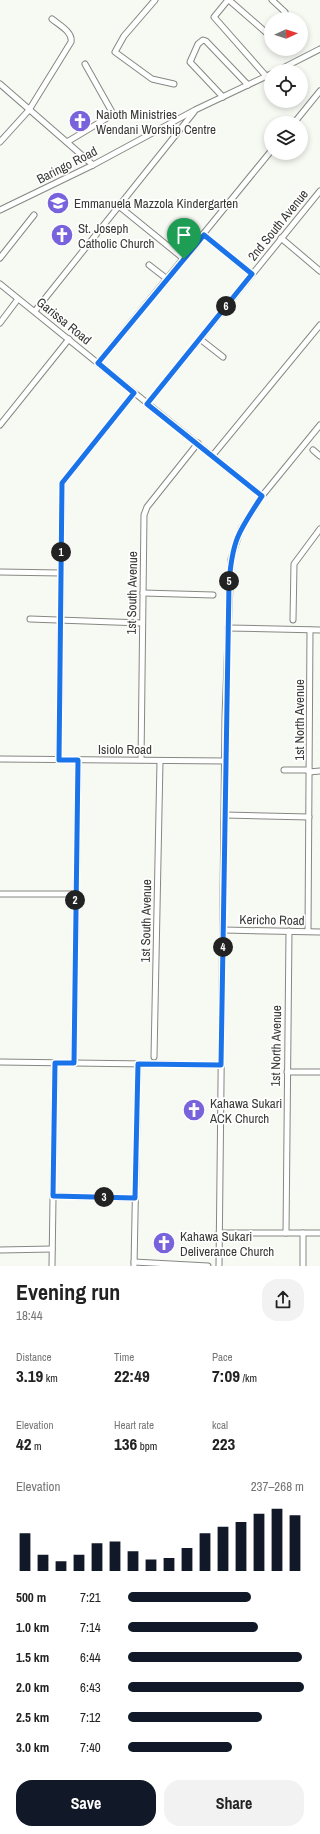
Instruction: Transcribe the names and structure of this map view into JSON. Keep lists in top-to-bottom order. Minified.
{"streets":{"street":["Baringo Road","2nd South Avenue","Garissa Road","1st South Avenue","1st North Avenue","Isiolo Road","Kericho Road"]},"crossings":[["2nd South Avenue","Garissa Road"],["Garissa Road","1st South Avenue"],["1st South Avenue","Isiolo Road"],["1st North Avenue","Kericho Road"]],"places":{"church":["Naioth Ministries Wendani Worship Centre","St. Joseph Catholic Church","Kahawa Sukari ACK Church","Kahawa Sukari Deliverance Church"],"school or university":["Emmanuela Mazzola Kindergarten"]},"north":"right","page":{"pins":["6","1","5","2","4","3"],"heading":["Evening run","18:44"],"stats":[["Distance","3.19 km"],["Time","22:49"],["Pace","7:09 /km"],["Elevation","42 m"],["Heart rate","136 bpm"],["kcal","223"]],"chart":["Elevation","237–268 m"],"list":[{"name":"500 m","note":"7:21"},{"name":"1.0 km","note":"7:14"},{"name":"1.5 km","note":"6:44"},{"name":"2.0 km","note":"6:43"},{"name":"2.5 km","note":"7:12"},{"name":"3.0 km","note":"7:40"}],"buttons":["Save","Share"]}}
